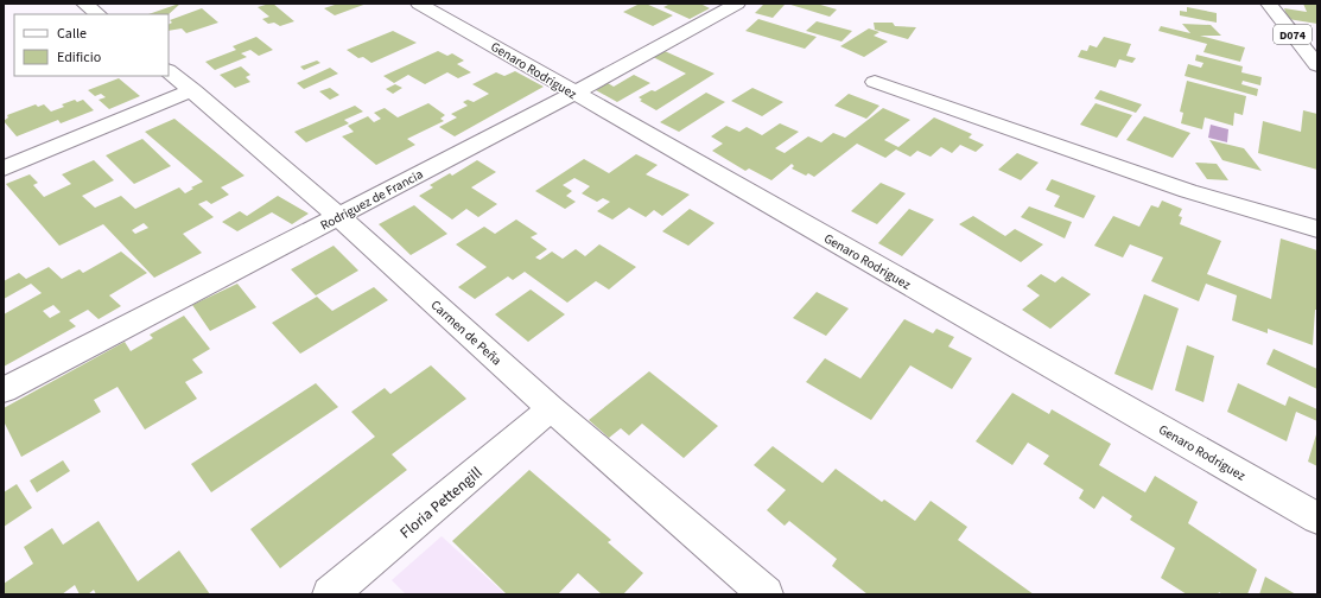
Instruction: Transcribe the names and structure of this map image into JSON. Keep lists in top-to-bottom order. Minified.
{"streets":{"street":["D074","Genaro Rodriguez","Rodriguez de Francia","Carmen de Peña","Floria Pettengill"]},"crossings":[["Genaro Rodriguez","Rodriguez de Francia"],["Rodriguez de Francia","Carmen de Peña"],["Carmen de Peña","Floria Pettengill"]],"legend":["Calle","Edificio"]}
